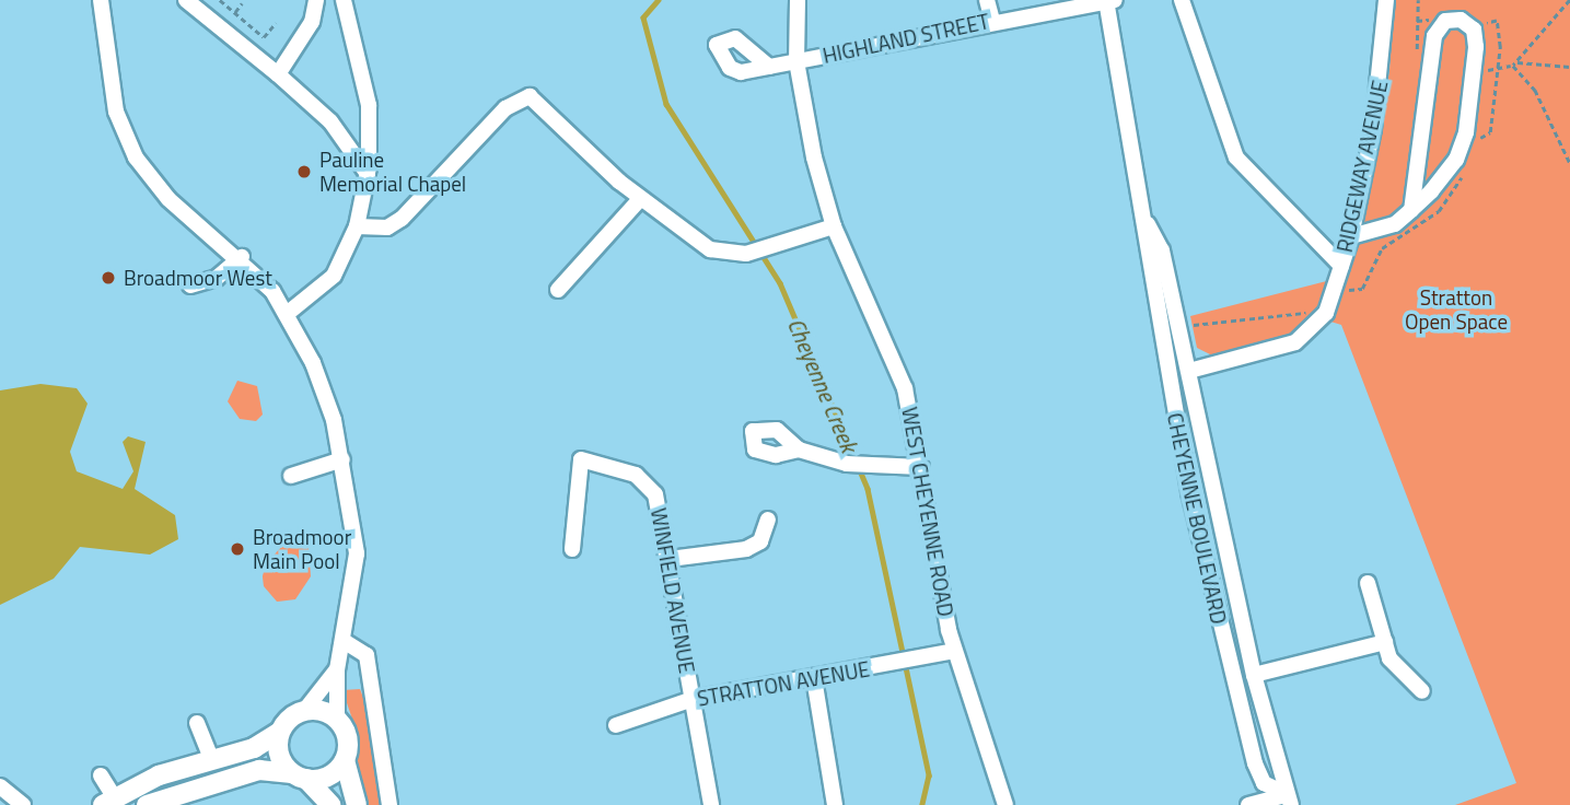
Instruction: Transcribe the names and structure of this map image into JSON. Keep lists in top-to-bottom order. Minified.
{"streets":{"street":["HIGHLAND STREET","RIDGEWAY AVENUE","WEST CHEYENNE ROAD","CHEYENNE BOULEVARD","WINFIELD AVENUE","STRATTON AVENUE"]},"crossings":[["HIGHLAND STREET","WEST CHEYENNE ROAD"],["HIGHLAND STREET","CHEYENNE BOULEVARD"],["RIDGEWAY AVENUE","CHEYENNE BOULEVARD"],["WEST CHEYENNE ROAD","STRATTON AVENUE"],["WINFIELD AVENUE","STRATTON AVENUE"]],"water":["Cheyenne Creek"],"parks":["Stratton Open Space"],"places":["Pauline Memorial Chapel","Broadmoor West","Broadmoor Main Pool"]}
